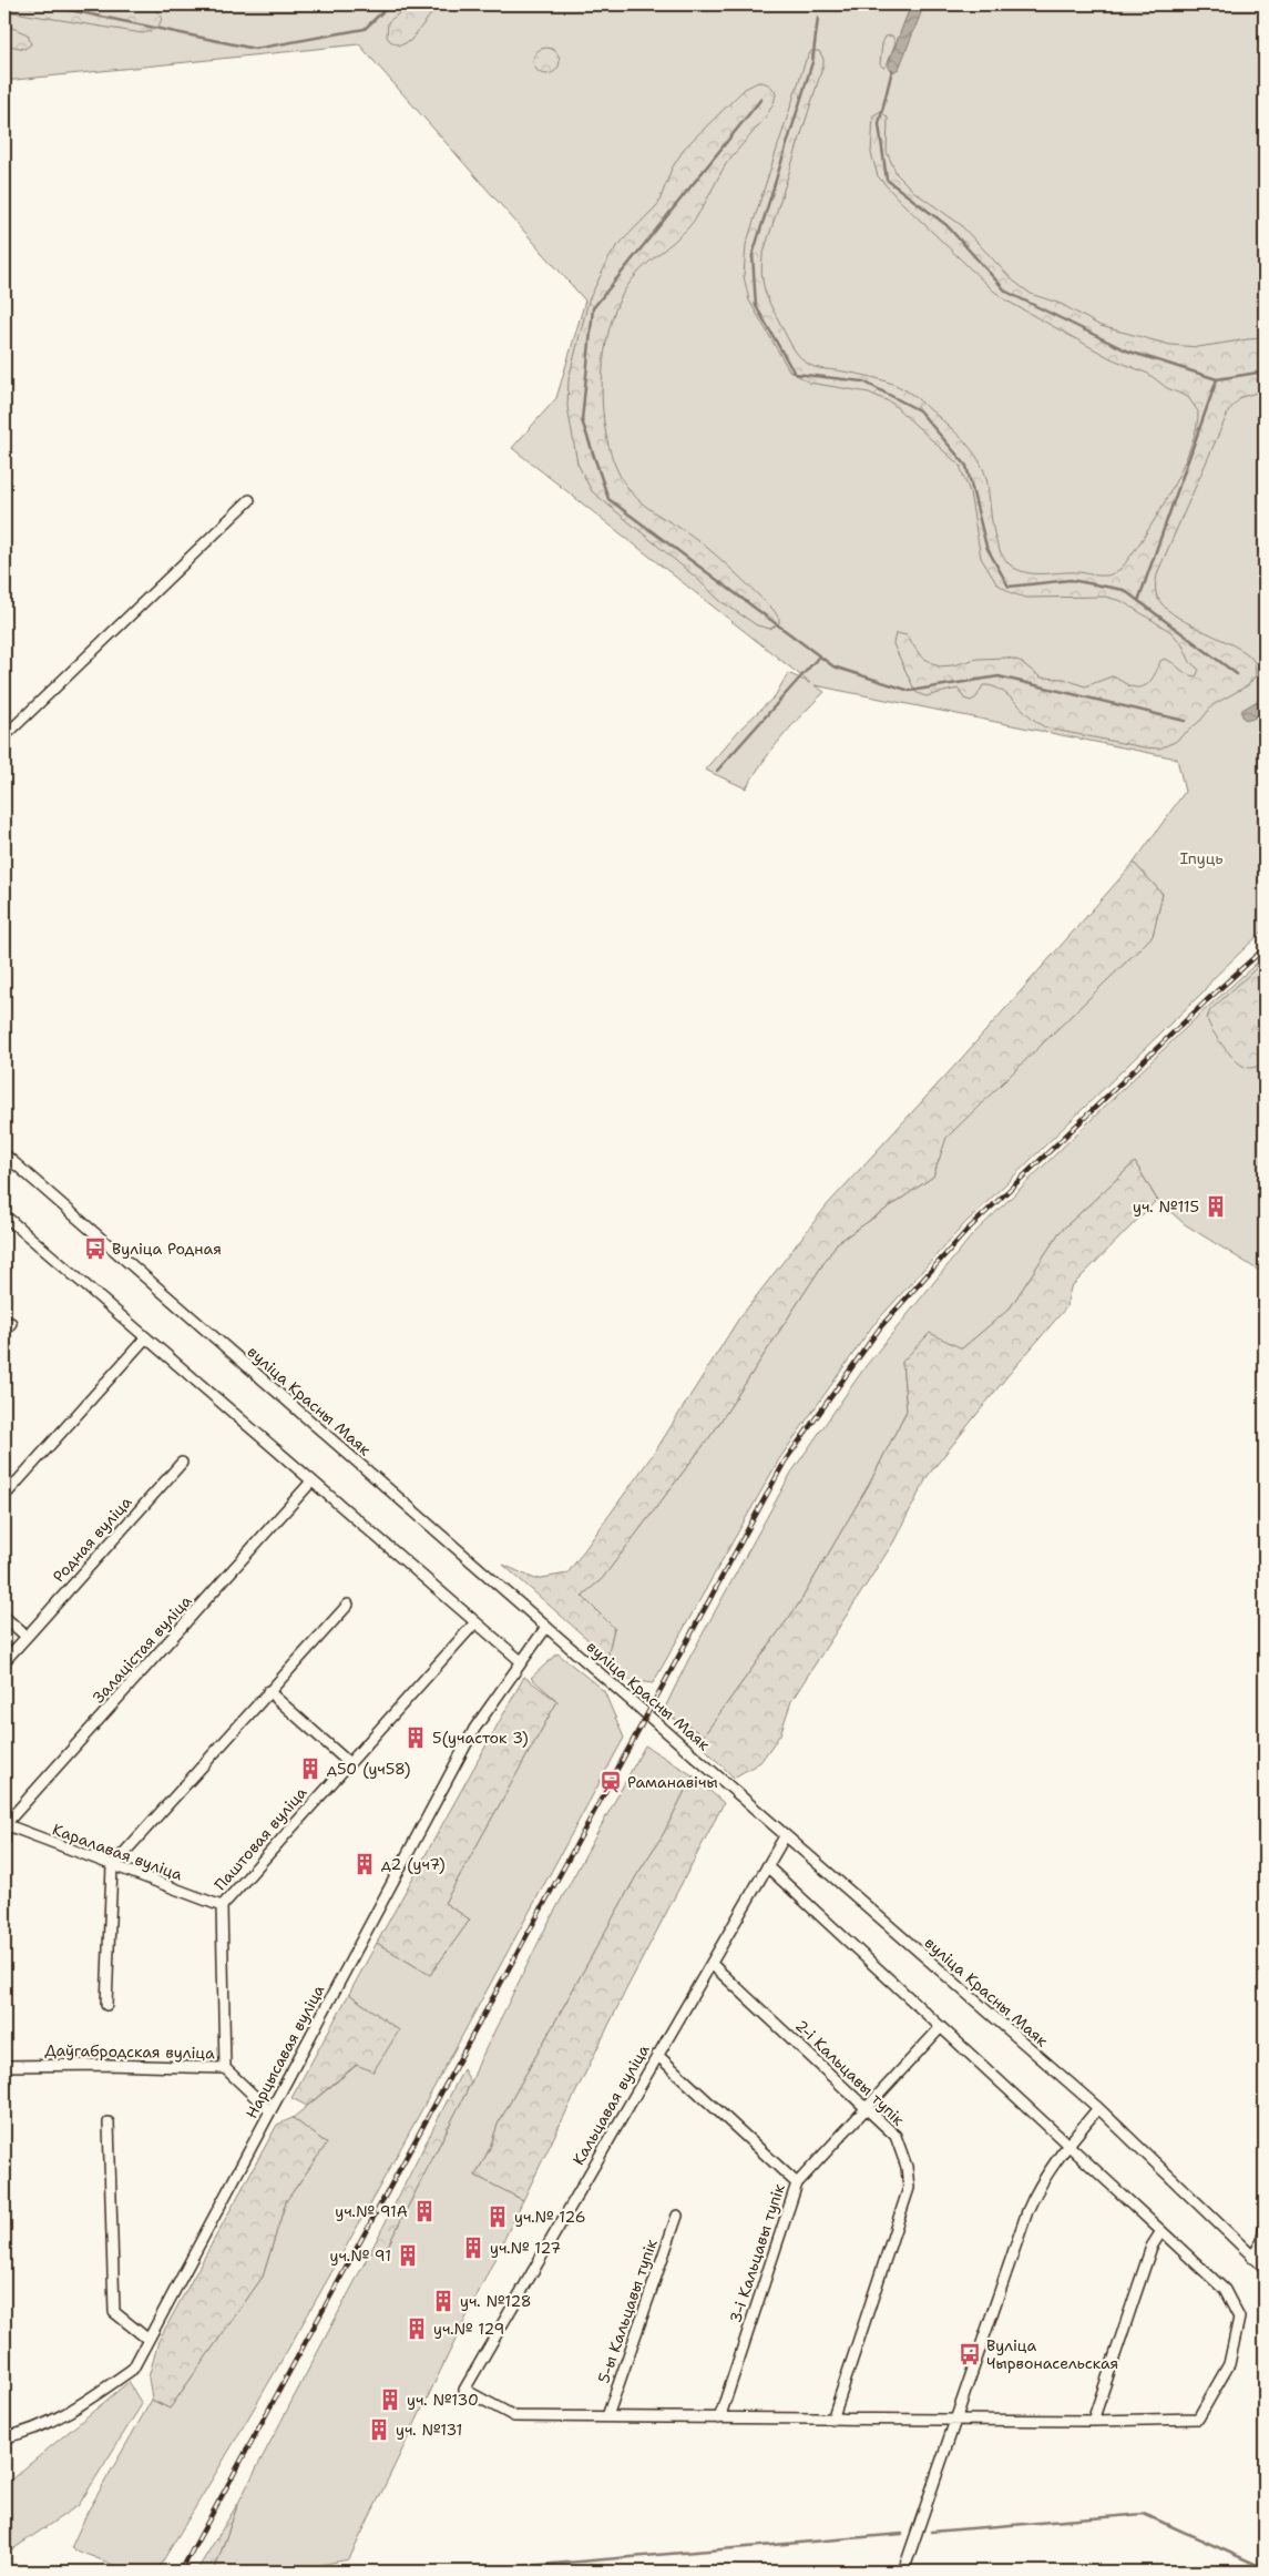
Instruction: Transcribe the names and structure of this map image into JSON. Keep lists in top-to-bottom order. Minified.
{"streets":{"street":["вуліца Красны Маяк","Родная вуліца","Залацістая вуліца","Паштовая вуліца","Каралавая вуліца","Даўгабродская вуліца","Нарцысавая вуліца","2-і Кальцавы тупік","Кальцавая вуліца","3-і Кальцавы тупік","5-ы Кальцавы тупік"]},"crossings":[["вуліца Красны Маяк","Нарцысавая вуліца"],["вуліца Красны Маяк","Кальцавая вуліца"],["Залацістая вуліца","Каралавая вуліца"],["Паштовая вуліца","Каралавая вуліца"],["Паштовая вуліца","Даўгабродская вуліца"],["Даўгабродская вуліца","Нарцысавая вуліца"],["2-і Кальцавы тупік","Кальцавая вуліца"],["Кальцавая вуліца","3-і Кальцавы тупік"],["Кальцавая вуліца","5-ы Кальцавы тупік"]],"parks":["Іпуць"],"places":{"building":["уч. №115","5(участок 3)","д50 (уч58)","д2 (уч7)","уч.№ 91А","уч.№ 126","уч.№ 127","уч.№ 91","уч. №128","уч.№ 129","уч. №130","уч. №131"],"bus stop":["Вуліца Родная","Вуліца Чырвонасельская"],"station":["Раманавічы"]}}
